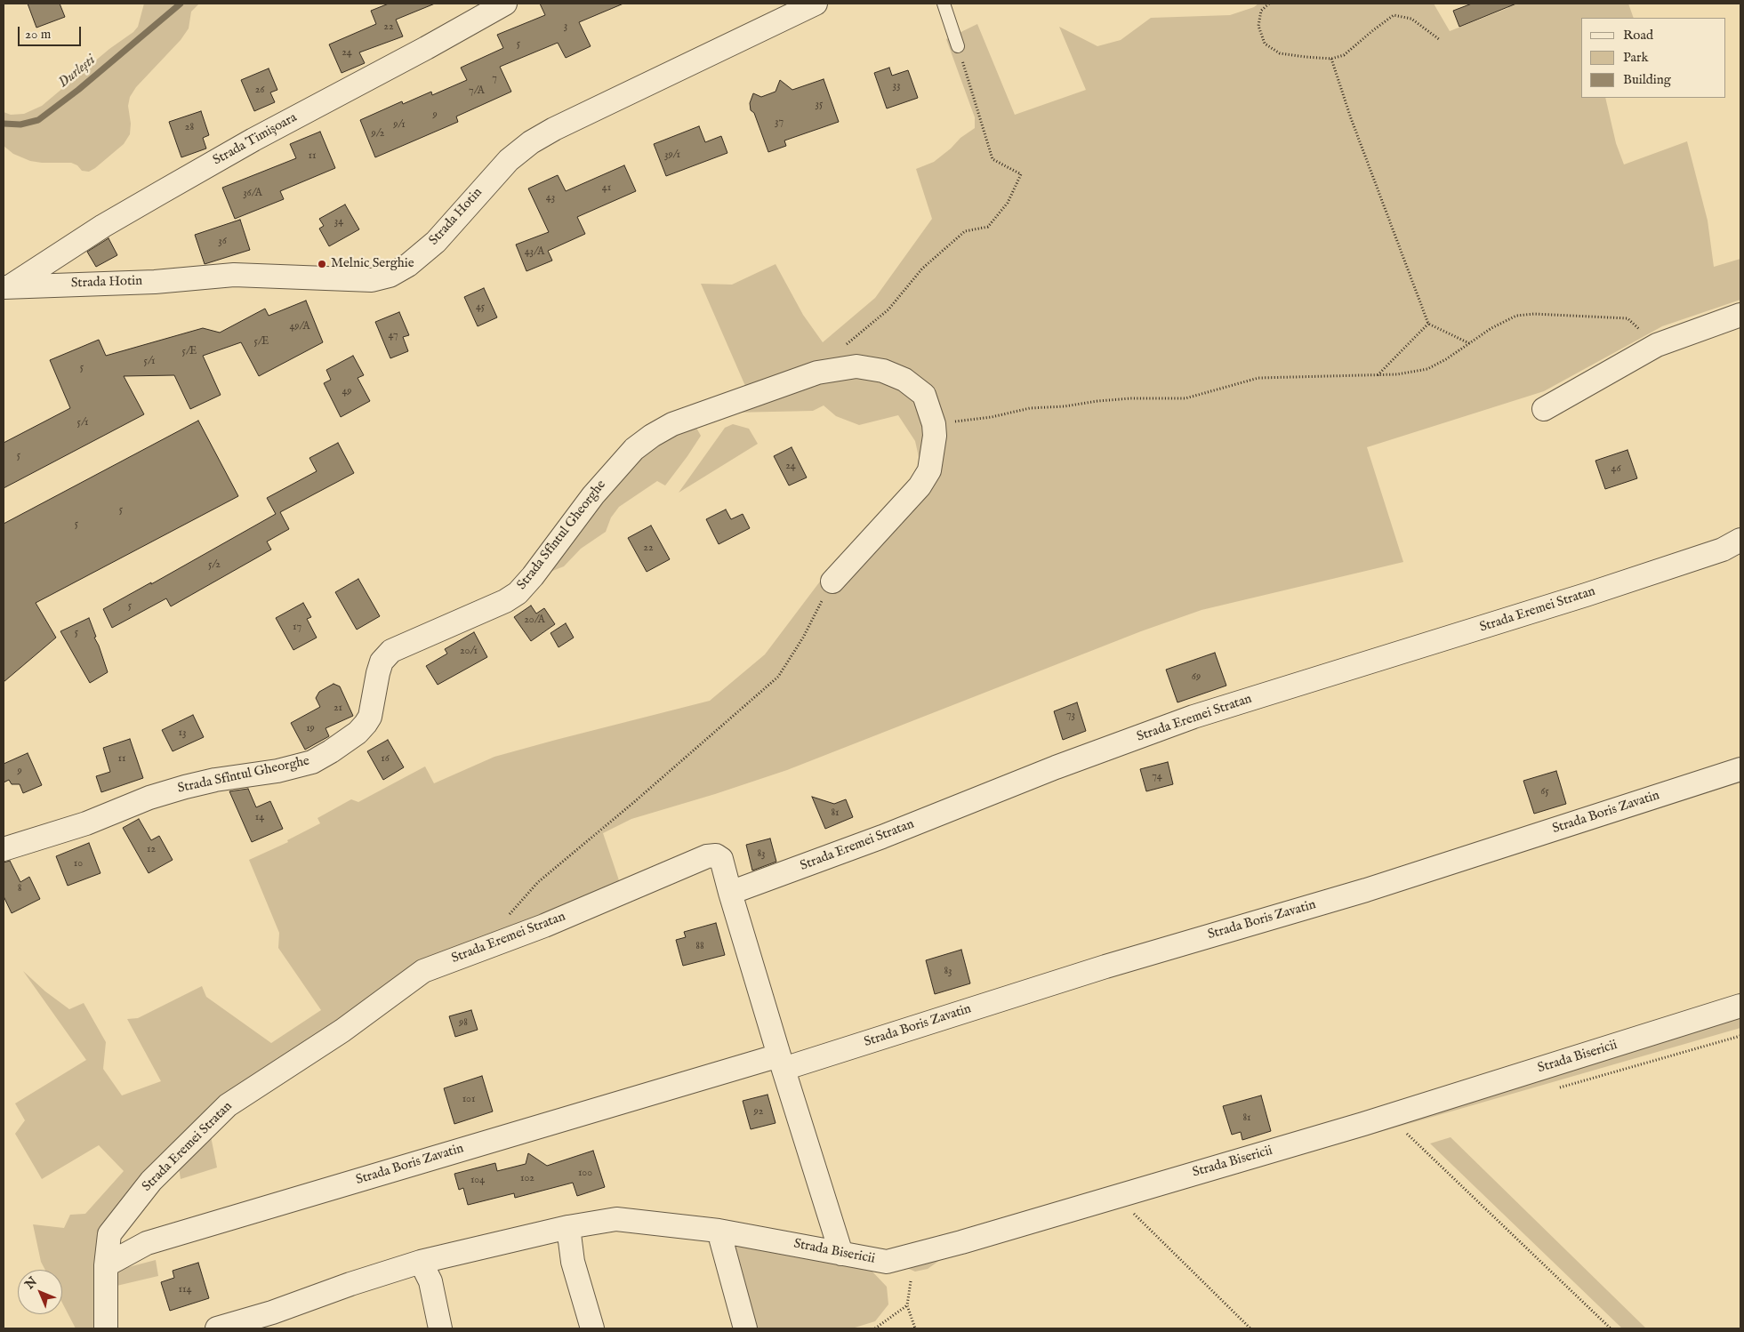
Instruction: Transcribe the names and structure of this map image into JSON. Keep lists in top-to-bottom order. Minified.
{"streets":{"street":["Strada Timișoara","Strada Hotin","Strada Sfîntul Gheorghe","Strada Eremei Stratan","Strada Boris Zavatin","Strada Bisericii"]},"crossings":[["Strada Timișoara","Strada Hotin"],["Strada Eremei Stratan","Strada Boris Zavatin"]],"water":["Durlești"],"places":["Melnic Serghie"],"house_numbers":["3","22","5","24","7","33","26","7/A","35","9","37","9/1","28","9/2","39/1","11","41","36/A","43","34","36","43/A","45","49/A","47","5/E","5/E","5/1","5","49","5/1","5","24","46","5","5","22","5/2","5","20/A","17","5","20/1","69","21","73","19","13","11","16","9","74","65","81","14","12","83","10","8","88","83","98","101","92","81","100","102","104","114"],"legend":["Road","Park","Building"],"scale_bar":"20 m","north":"top left"}
